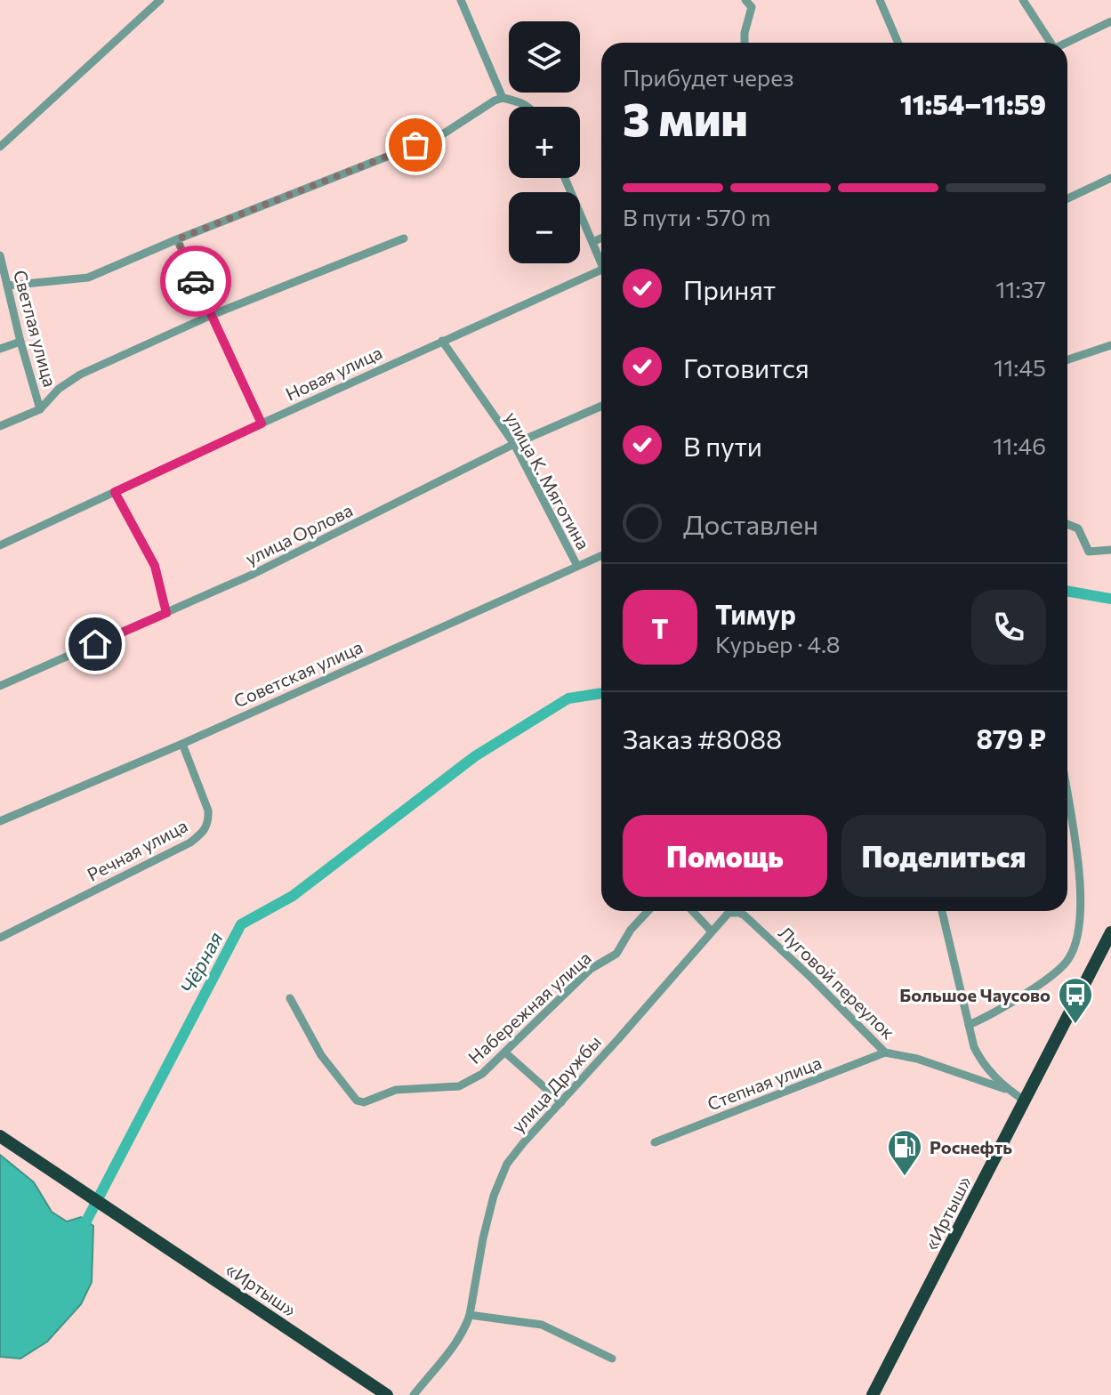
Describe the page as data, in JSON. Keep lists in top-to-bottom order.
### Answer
{
  "streets": {
    "highway": ["«Иртыш»"],
    "street": [
      "Светлая улица",
      "Новая улица",
      "улица К. Мяготина",
      "улица Орлова",
      "Советская улица",
      "Речная улица",
      "Луговой переулок",
      "Набережная улица",
      "Степная улица",
      "улица Дружбы"
    ]
  },
  "crossings": [
    ["Новая улица", "улица К. Мяготина"],
    ["улица К. Мяготина", "улица Орлова"],
    ["улица К. Мяготина", "Советская улица"],
    ["Советская улица", "Речная улица"],
    ["Луговой переулок", "Степная улица"],
    ["Луговой переулок", "улица Дружбы"]
  ],
  "water": ["Чёрная"],
  "places": {
    "bus stop": ["Большое Чаусово"],
    "fuel station": ["Роснефть"]
  },
  "page": {
    "map_buttons": ["+", "−"],
    "heading": ["3 мин", "Прибудет через", "11:54–11:59"],
    "panel": [
      "Тимур",
      "Курьер · 4.8",
      "Заказ #8088",
      "879 ₽"
    ],
    "bar": "В пути · 570 m",
    "list": [
      ["Принят", "11:37"],
      ["Готовится", "11:45"],
      ["В пути", "11:46"],
      "Доставлен"
    ],
    "round": "Т",
    "buttons": ["Помощь", "Поделиться"]
  }
}
